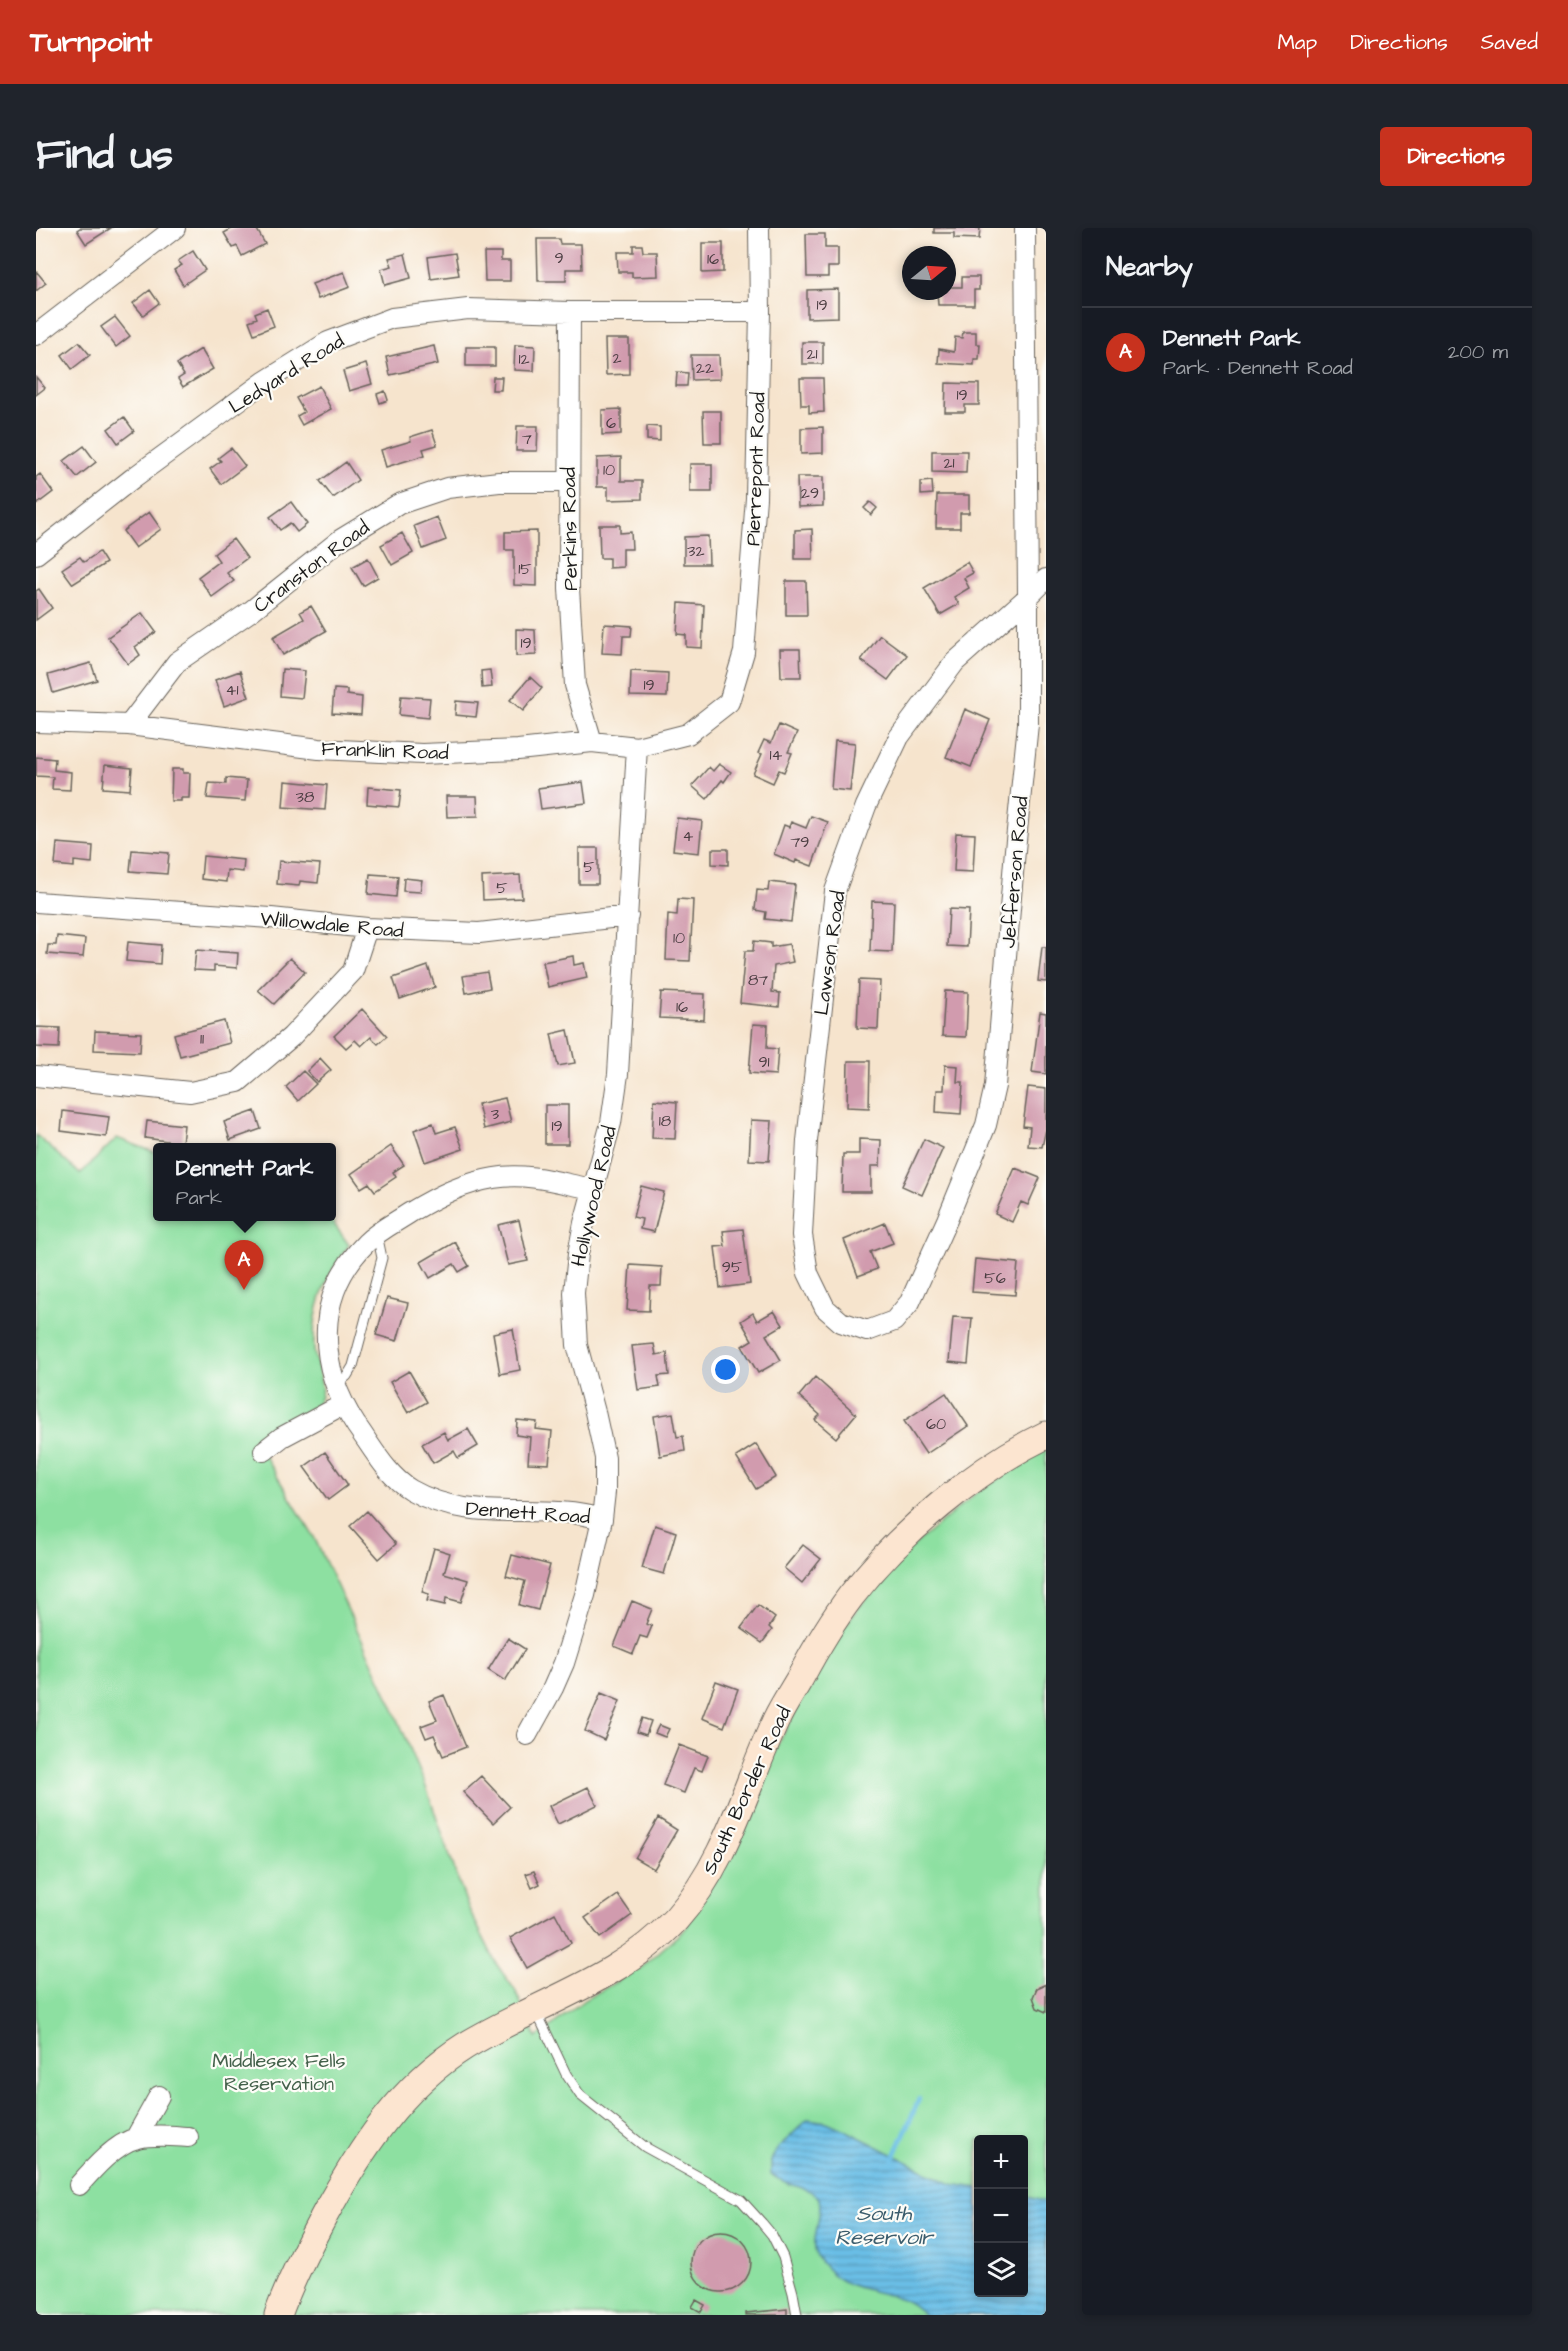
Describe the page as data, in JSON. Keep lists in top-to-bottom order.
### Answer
{
  "streets": {
    "main road": ["South Border Road"],
    "street": [
      "Ledyard Road",
      "Pierrepont Road",
      "Perkins Road",
      "Cranston Road",
      "Franklin Road",
      "Jefferson Road",
      "Willowdale Road",
      "Lawson Road",
      "Hollywood Road",
      "Dennett Road"
    ]
  },
  "crossings": [
    ["Ledyard Road", "Pierrepont Road"],
    ["Ledyard Road", "Perkins Road"],
    ["Pierrepont Road", "Franklin Road"],
    ["Perkins Road", "Cranston Road"],
    ["Perkins Road", "Franklin Road"],
    ["Cranston Road", "Franklin Road"],
    ["Franklin Road", "Hollywood Road"],
    ["Jefferson Road", "Lawson Road"],
    ["Willowdale Road", "Hollywood Road"],
    ["Hollywood Road", "Dennett Road"]
  ],
  "water": ["South Reservoir"],
  "parks": ["Middlesex Fells Reservation"],
  "house_numbers": [
    "9",
    "16",
    "19",
    "21",
    "2",
    "12",
    "22",
    "19",
    "6",
    "7",
    "21",
    "10",
    "29",
    "32",
    "15",
    "19",
    "19",
    "41",
    "14",
    "38",
    "4",
    "79",
    "5",
    "5",
    "10",
    "87",
    "16",
    "11",
    "91",
    "3",
    "18",
    "19",
    "95",
    "56",
    "60"
  ],
  "north": "right",
  "page": {
    "header": "Turnpoint",
    "nav": ["Map", "Directions", "Saved"],
    "title": "Find us",
    "buttons": "Directions",
    "heading": "Nearby",
    "list": [
      {
        "mark": "A",
        "name": "Dennett Park",
        "note": "Park · Dennett Road",
        "value": "200 m"
      }
    ],
    "popup": ["Dennett Park", "Park"],
    "pins": "A",
    "map_buttons": ["+", "−"]
  }
}
